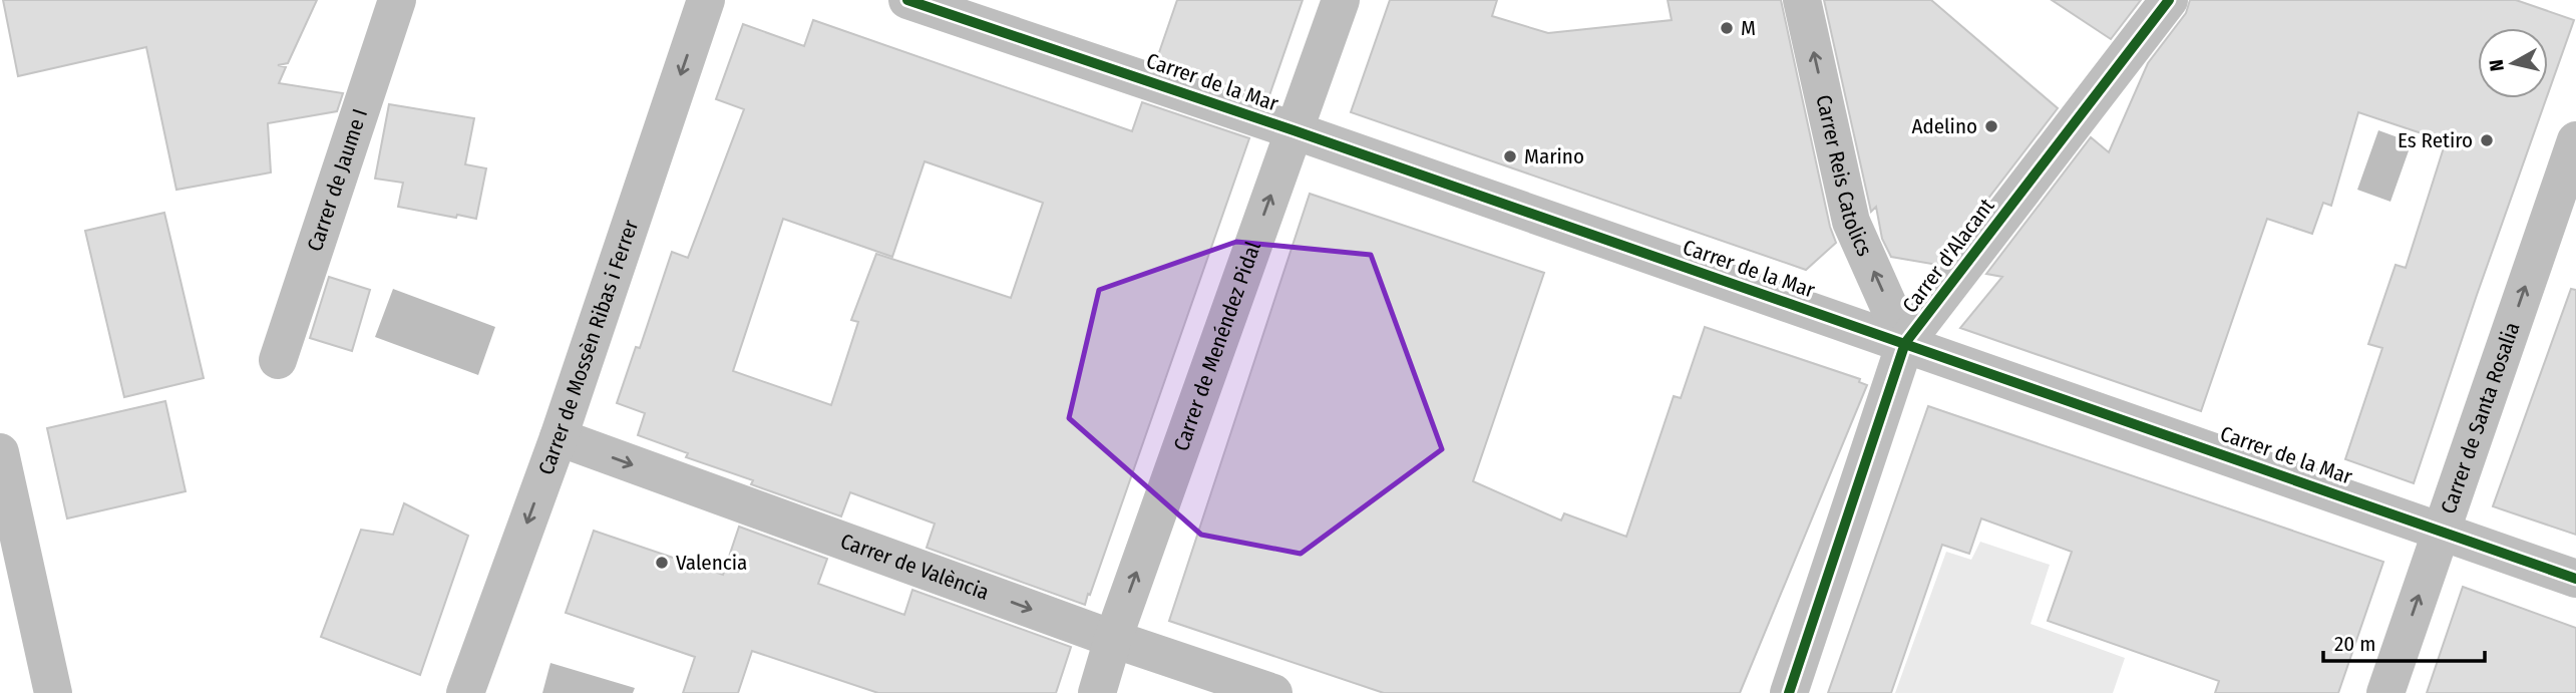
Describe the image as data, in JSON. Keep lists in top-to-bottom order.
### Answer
{
  "streets": {
    "street": [
      "Carrer de la Mar",
      "Carrer Reis Catolics",
      "Carrer de Jaume I",
      "Carrer d'Alacant",
      "Carrer de Menéndez Pidal",
      "Carrer de Mossèn Ribas i Ferrer",
      "Carrer de Santa Rosalia",
      "Carrer de València"
    ]
  },
  "crossings": [
    ["Carrer de la Mar", "Carrer Reis Catolics"],
    ["Carrer de la Mar", "Carrer d'Alacant"],
    ["Carrer de la Mar", "Carrer de Menéndez Pidal"],
    ["Carrer de la Mar", "Carrer de Santa Rosalia"],
    ["Carrer Reis Catolics", "Carrer d'Alacant"],
    ["Carrer de Menéndez Pidal", "Carrer de València"],
    ["Carrer de Mossèn Ribas i Ferrer", "Carrer de València"]
  ],
  "one_way": [
    "Carrer Reis Catolics",
    "Carrer de Menéndez Pidal",
    "Carrer de Mossèn Ribas i Ferrer",
    "Carrer de Santa Rosalia",
    "Carrer de València"
  ],
  "places": [
    "M",
    "Adelino",
    "Es Retiro",
    "Marino",
    "Valencia"
  ],
  "scale_bar": "20 m",
  "north": "left"
}
